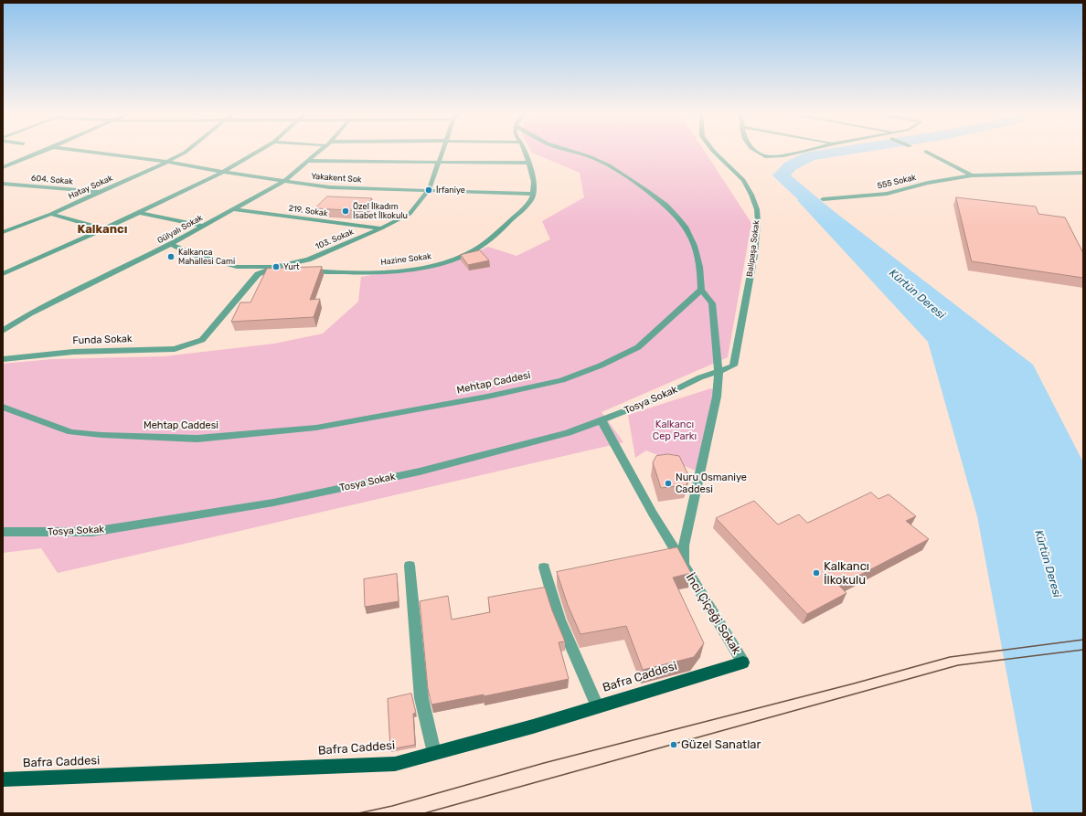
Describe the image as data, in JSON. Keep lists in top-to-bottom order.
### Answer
{
  "streets": {
    "main road": ["Bafra Caddesi"],
    "street": [
      "Yakakent Sok",
      "604. Sokak",
      "555 Sokak",
      "Hatay Sokak",
      "219. Sokak",
      "Gülyalı Sokak",
      "103. Sokak",
      "Balipaşa Sokak",
      "Hazine Sokak",
      "Funda Sokak",
      "Mehtap Caddesi",
      "Tosya Sokak",
      "İnci Çiçeği Sokak"
    ]
  },
  "crossings": [
    ["Yakakent Sok", "Hatay Sokak"],
    ["Yakakent Sok", "Gülyalı Sokak"],
    ["Yakakent Sok", "103. Sokak"],
    ["Yakakent Sok", "Hazine Sokak"],
    ["604. Sokak", "Hatay Sokak"],
    ["219. Sokak", "Gülyalı Sokak"],
    ["219. Sokak", "103. Sokak"],
    ["Gülyalı Sokak", "Hazine Sokak"],
    ["103. Sokak", "Hazine Sokak"],
    ["103. Sokak", "Funda Sokak"],
    ["Balipaşa Sokak", "Tosya Sokak"],
    ["Tosya Sokak", "İnci Çiçeği Sokak"],
    ["İnci Çiçeği Sokak", "Bafra Caddesi"]
  ],
  "districts": ["Kalkancı"],
  "water": ["Kürtün Deresi"],
  "parks": ["Kalkancı Cep Parkı"],
  "places": [
    "İrfaniye",
    "Özel İlkadım İsabet İlkokulu",
    "Kalkanca Mahallesi Cami",
    "Yurt",
    "Nuru Osmaniye Caddesi",
    "Kalkancı İlkokulu",
    "Güzel Sanatlar"
  ]
}
